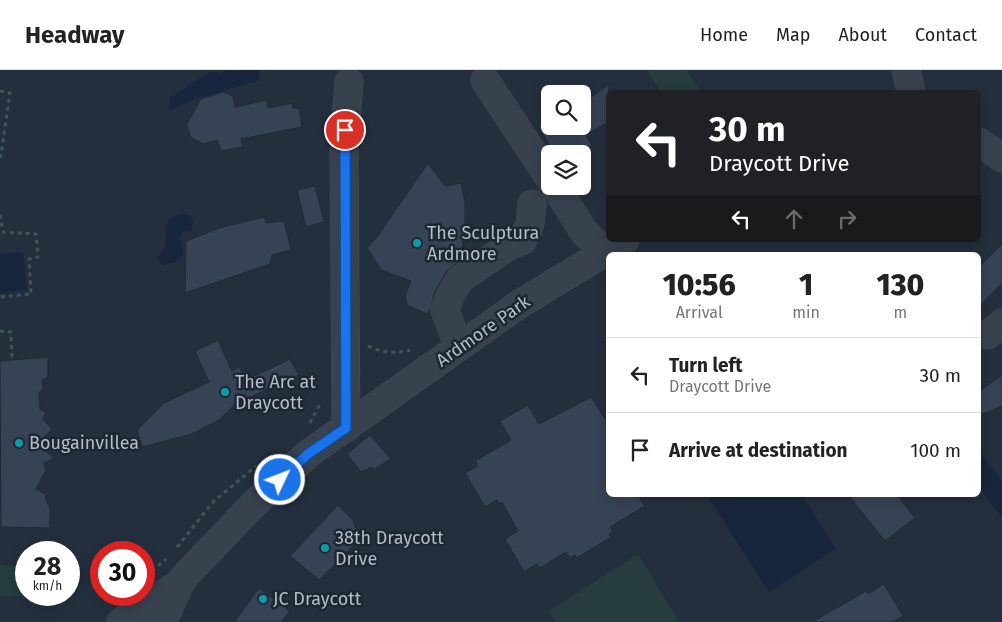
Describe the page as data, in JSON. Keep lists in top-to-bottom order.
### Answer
{
  "streets": {
    "street": ["Ardmore Park"]
  },
  "places": [
    "The Sculptura Ardmore",
    "The Arc at Draycott",
    "Bougainvillea",
    "38th Draycott Drive",
    "JC Draycott"
  ],
  "page": {
    "header": "Headway",
    "nav": [
      "Home",
      "Map",
      "About",
      "Contact"
    ],
    "turn": ["30 m", "Draycott Drive"],
    "eta": [
      "10:56",
      "Arrival",
      "1",
      "min",
      "130",
      "m"
    ],
    "list": [
      {
        "name": "Turn left",
        "note": "Draycott Drive",
        "value": "30 m"
      },
      {
        "name": "Arrive at destination",
        "value": "100 m"
      }
    ],
    "speed": "28 km/h",
    "limit": "30"
  }
}
